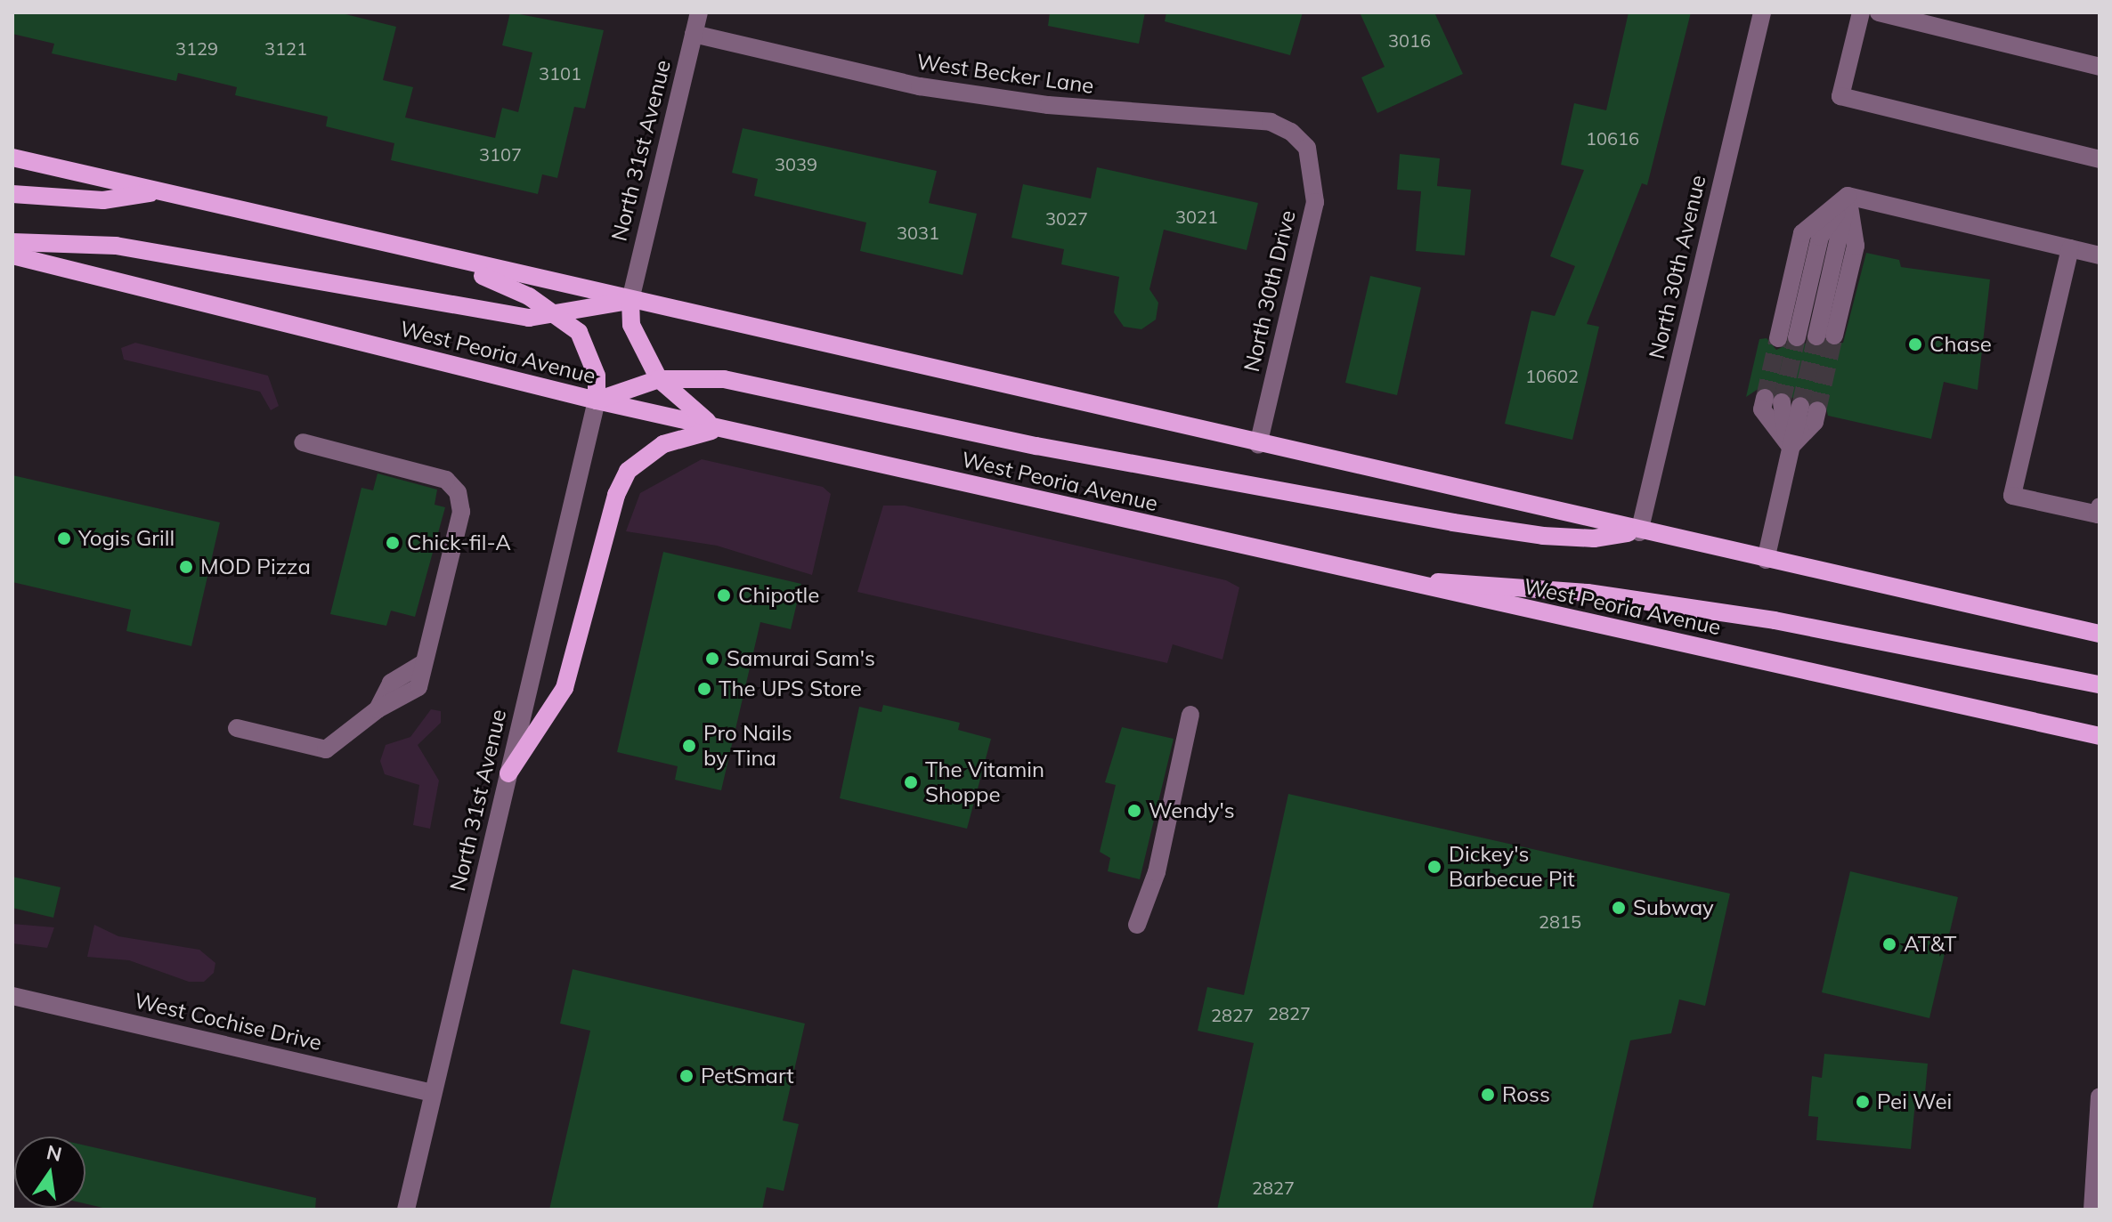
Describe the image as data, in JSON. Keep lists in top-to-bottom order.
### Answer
{
  "streets": {
    "main road": ["West Peoria Avenue"],
    "street": [
      "West Becker Lane",
      "North 31st Avenue",
      "North 30th Avenue",
      "North 30th Drive",
      "West Cochise Drive"
    ]
  },
  "crossings": [
    ["West Becker Lane", "North 31st Avenue"],
    ["West Becker Lane", "North 30th Drive"],
    ["North 31st Avenue", "West Peoria Avenue"],
    ["North 31st Avenue", "West Cochise Drive"]
  ],
  "places": [
    "Chase",
    "Yogis Grill",
    "Chick-fil-A",
    "MOD Pizza",
    "Chipotle",
    "Samurai Sam's",
    "The UPS Store",
    "Pro Nails by Tina",
    "The Vitamin Shoppe",
    "Wendy's",
    "Dickey's Barbecue Pit",
    "Subway",
    "AT&T",
    "PetSmart",
    "Ross",
    "Pei Wei"
  ],
  "house_numbers": [
    "3016",
    "3129",
    "3121",
    "3101",
    "10616",
    "3107",
    "3039",
    "3021",
    "3027",
    "3031",
    "10602",
    "2815",
    "2827",
    "2827",
    "2827"
  ],
  "north": "top"
}
